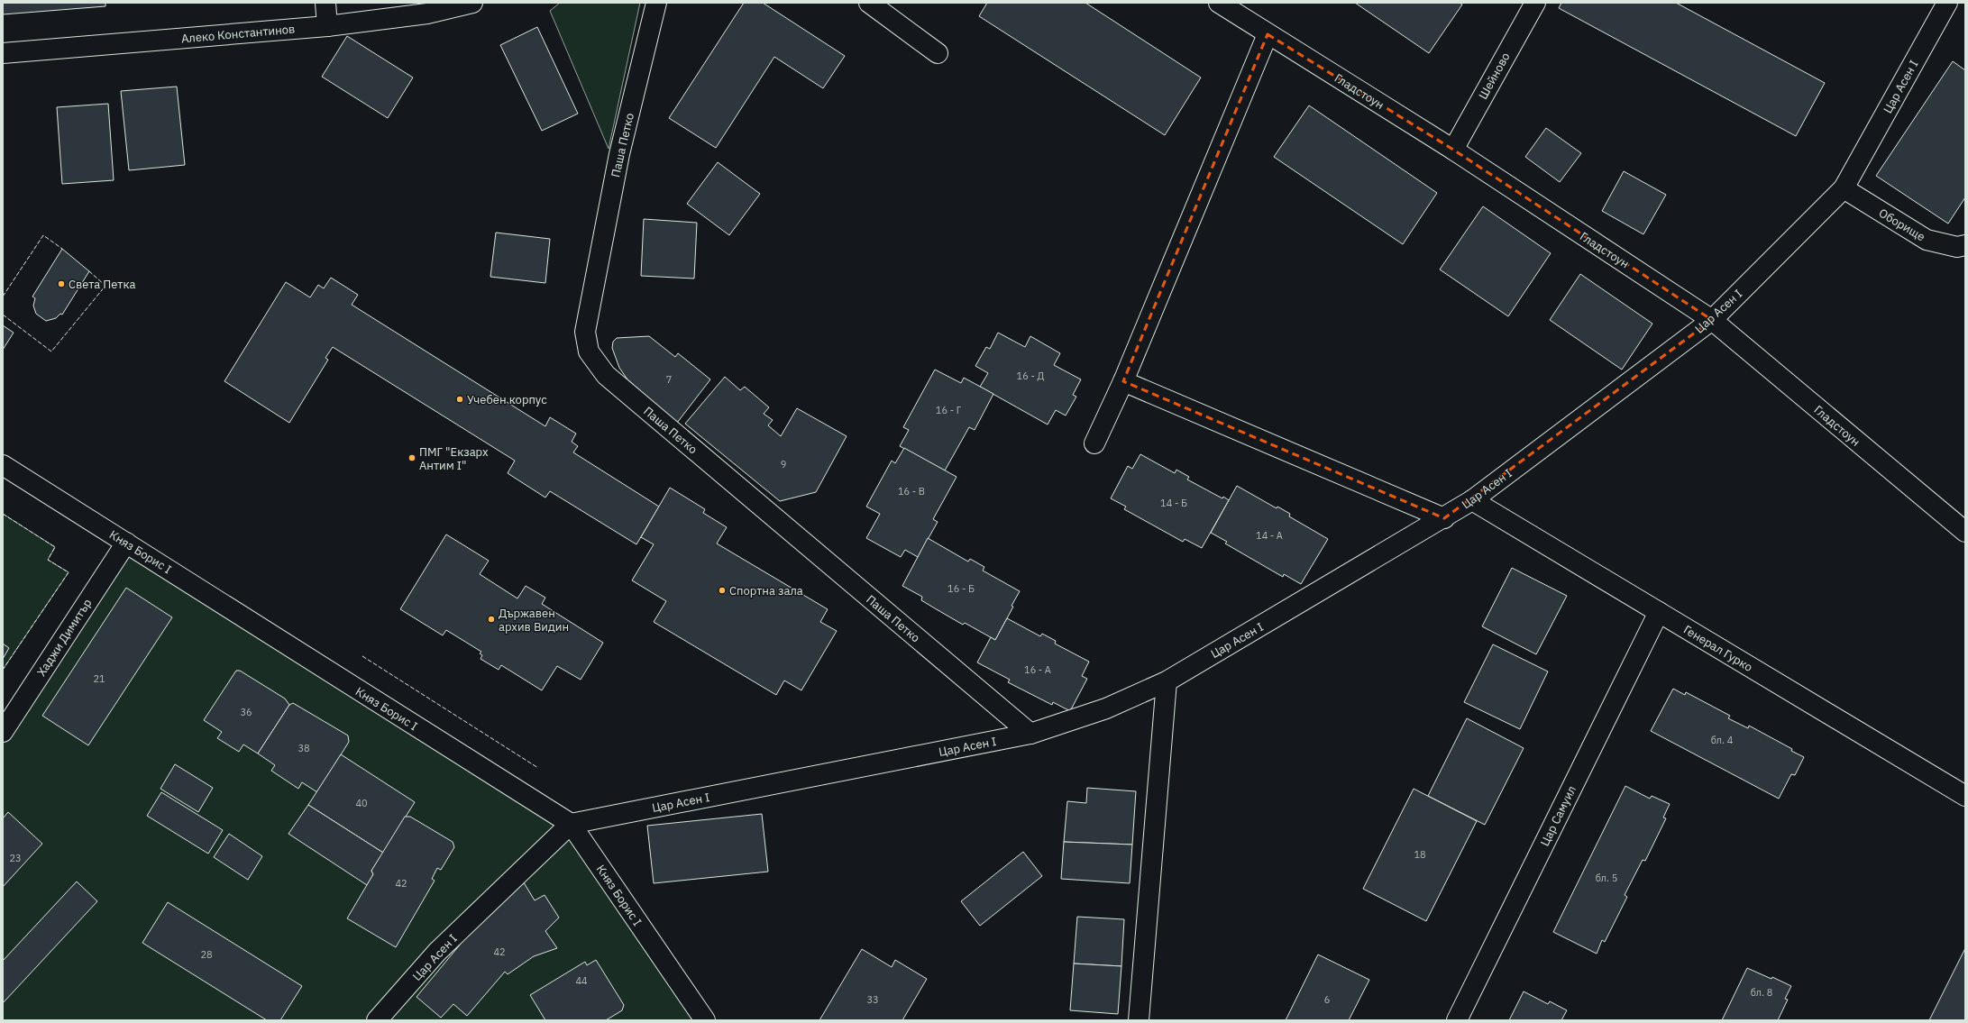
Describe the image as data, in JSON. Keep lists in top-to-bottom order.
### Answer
{
  "streets": {
    "street": [
      "Алеко Константинов",
      "Шейново",
      "Цар Асен I",
      "Гладстоун",
      "Паша Петко",
      "Оборище",
      "Княз Борис I",
      "Хаджи Димитър",
      "Генерал Гурко",
      "Цар Самуил"
    ]
  },
  "crossings": [
    ["Шейново", "Гладстоун"],
    ["Цар Асен I", "Гладстоун"],
    ["Цар Асен I", "Паша Петко"],
    ["Цар Асен I", "Оборище"],
    ["Цар Асен I", "Княз Борис I"],
    ["Цар Асен I", "Генерал Гурко"],
    ["Княз Борис I", "Хаджи Димитър"],
    ["Генерал Гурко", "Цар Самуил"]
  ],
  "places": [
    "Света Петка",
    "Учебен корпус",
    "ПМГ \"Екзарх Антим I\"",
    "Спортна зала",
    "Държавен архив Видин"
  ],
  "house_numbers": [
    "16 - Д",
    "7",
    "16 - Г",
    "9",
    "16 - В",
    "14 - Б",
    "14 - А",
    "16 - Б",
    "16 - А",
    "21",
    "36",
    "бл. 4",
    "38",
    "40",
    "18",
    "23",
    "бл. 5",
    "42",
    "42",
    "28",
    "44",
    "бл. 8",
    "33",
    "6"
  ]
}
